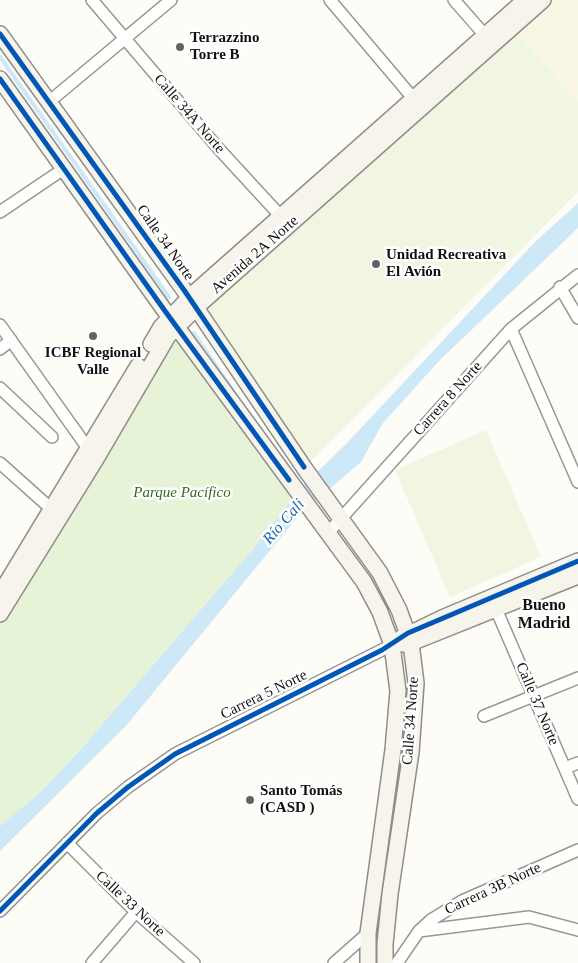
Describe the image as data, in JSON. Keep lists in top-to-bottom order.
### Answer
{
  "streets": {
    "main road": ["Calle 34 Norte", "Avenida 2A Norte", "Carrera 5 Norte"],
    "street": [
      "Calle 34A Norte",
      "Carrera 8 Norte",
      "Calle 37 Norte",
      "Carrera 3B Norte",
      "Calle 33 Norte"
    ]
  },
  "crossings": [
    ["Calle 34A Norte", "Avenida 2A Norte"],
    ["Calle 34 Norte", "Avenida 2A Norte"],
    ["Calle 34 Norte", "Carrera 8 Norte"],
    ["Calle 34 Norte", "Carrera 5 Norte"],
    ["Carrera 5 Norte", "Calle 37 Norte"],
    ["Carrera 5 Norte", "Calle 33 Norte"]
  ],
  "districts": ["Bueno Madrid"],
  "water": ["Río Cali"],
  "parks": ["Parque Pacífico"],
  "places": [
    "Terrazzino Torre B",
    "Unidad Recreativa El Avión",
    "ICBF Regional Valle",
    "Santo Tomás (CASD )"
  ]
}
